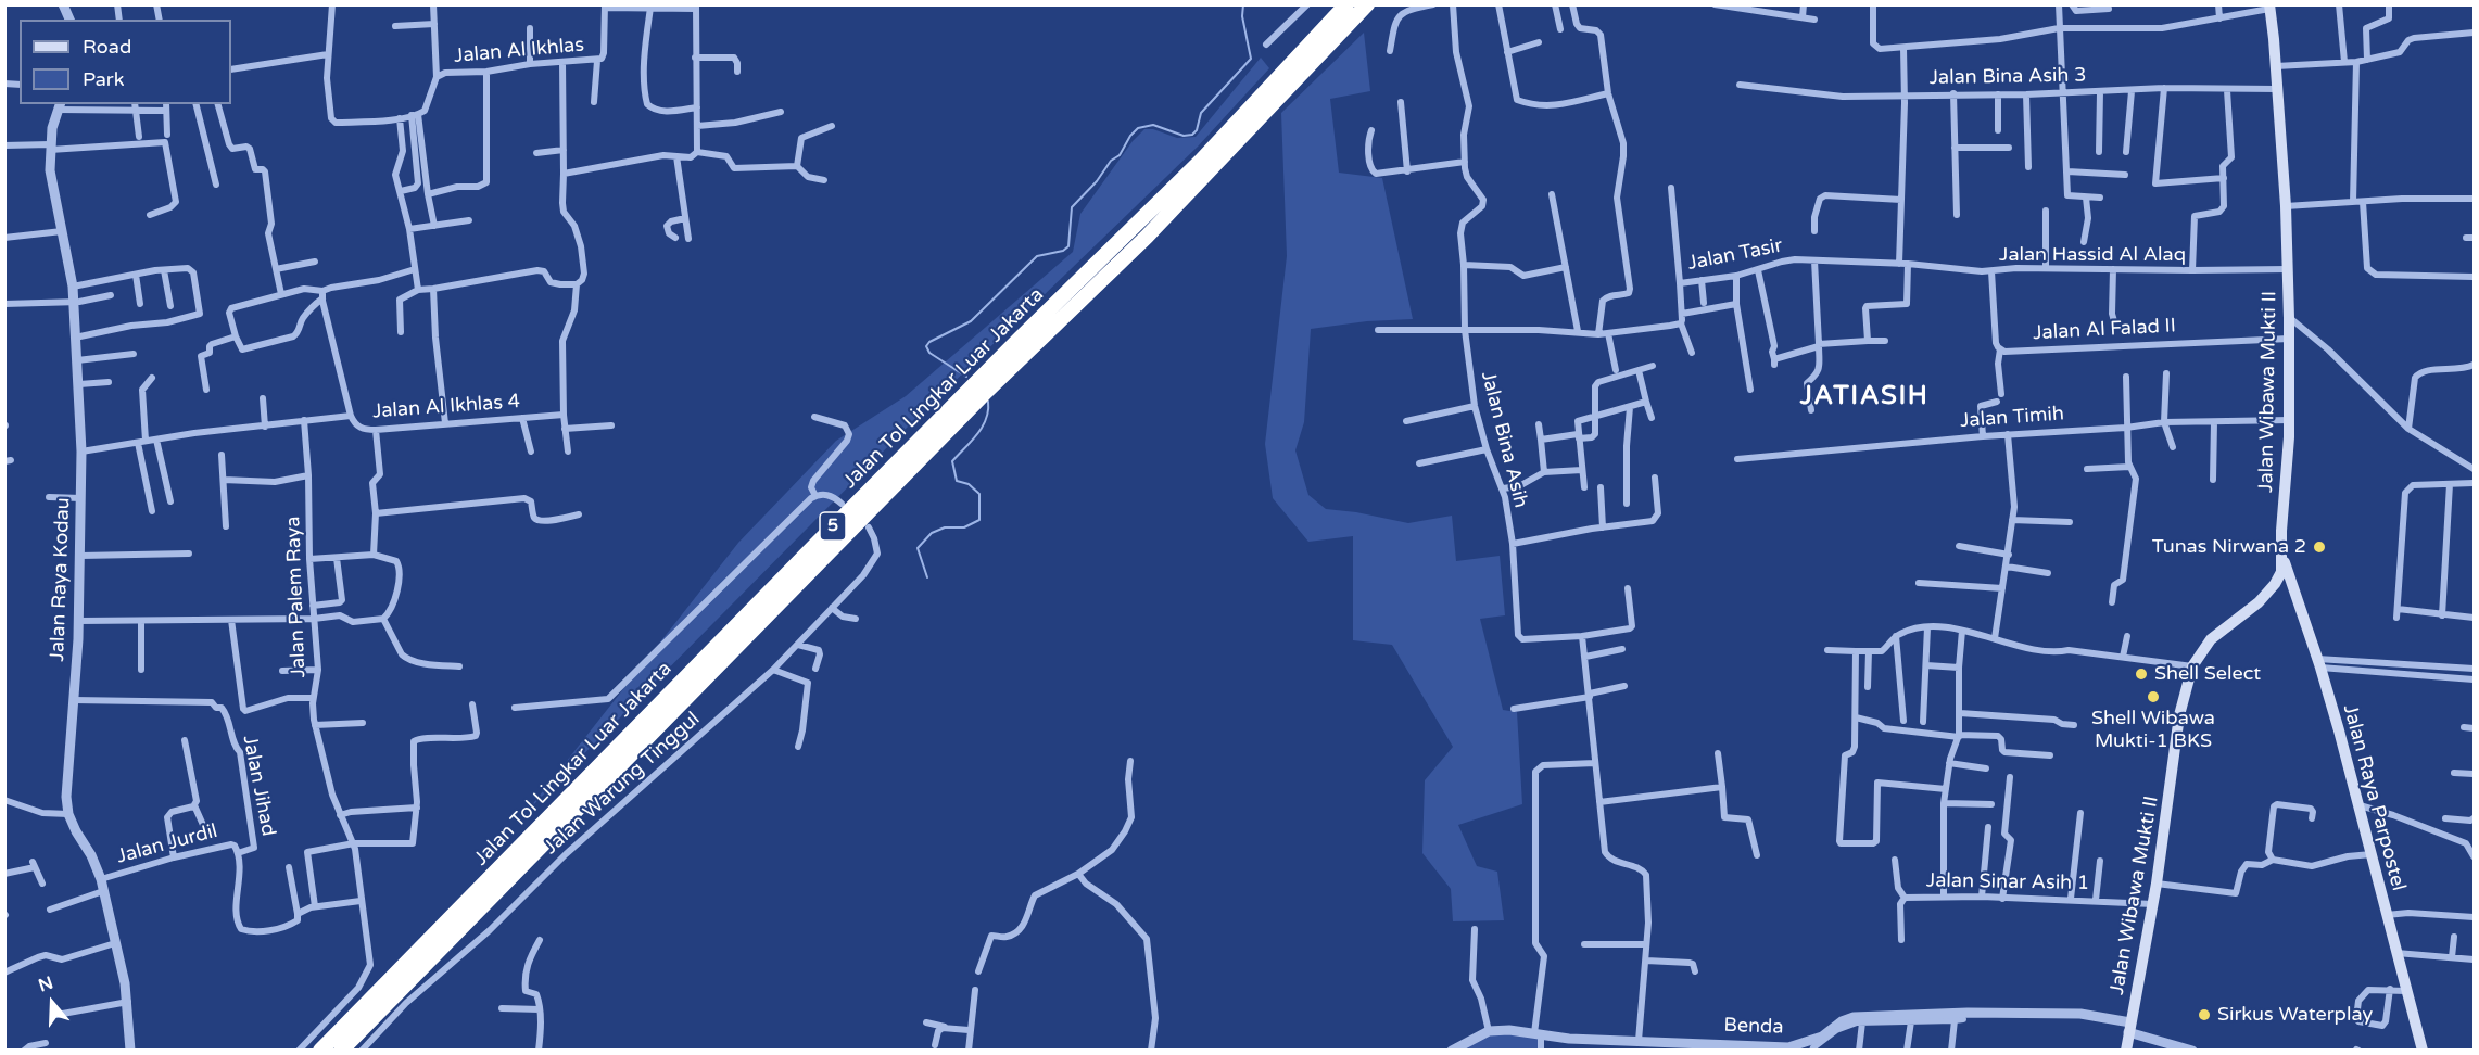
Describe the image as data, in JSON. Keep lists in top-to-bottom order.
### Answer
{
  "streets": {
    "highway": ["Jalan Tol Lingkar Luar Jakarta", "5"],
    "main road": ["Jalan Wibawa Mukti II", "Jalan Raya Parpostel"],
    "street": [
      "Jalan Al Ikhlas",
      "Jalan Bina Asih 3",
      "Jalan Tasir",
      "Jalan Hassid Al Alaq",
      "Jalan Al Falad II",
      "Jalan Al Ikhlas 4",
      "Jalan Timih",
      "Jalan Bina Asih",
      "Jalan Raya Kodau",
      "Jalan Palem Raya",
      "Jalan Warung Tinggul",
      "Jalan Jihad",
      "Jalan Jurdil",
      "Jalan Sinar Asih 1",
      "Benda"
    ]
  },
  "crossings": [
    ["Jalan Bina Asih 3", "Jalan Wibawa Mukti II"],
    ["Jalan Tasir", "Jalan Hassid Al Alaq"],
    ["Jalan Hassid Al Alaq", "Jalan Wibawa Mukti II"],
    ["Jalan Al Falad II", "Jalan Wibawa Mukti II"],
    ["Jalan Wibawa Mukti II", "Jalan Timih"],
    ["Jalan Wibawa Mukti II", "Jalan Raya Parpostel"],
    ["Jalan Wibawa Mukti II", "Jalan Sinar Asih 1"],
    ["Jalan Wibawa Mukti II", "Benda"],
    ["Jalan Raya Kodau", "Jalan Jihad"],
    ["Jalan Raya Kodau", "Jalan Jurdil"],
    ["Jalan Jihad", "Jalan Jurdil"]
  ],
  "districts": ["JATIASIH"],
  "places": [
    "Tunas Nirwana 2",
    "Shell Select",
    "Shell Wibawa Mukti-1 BKS",
    "Sirkus Waterplay"
  ],
  "legend": ["Road", "Park"],
  "north": "top"
}
